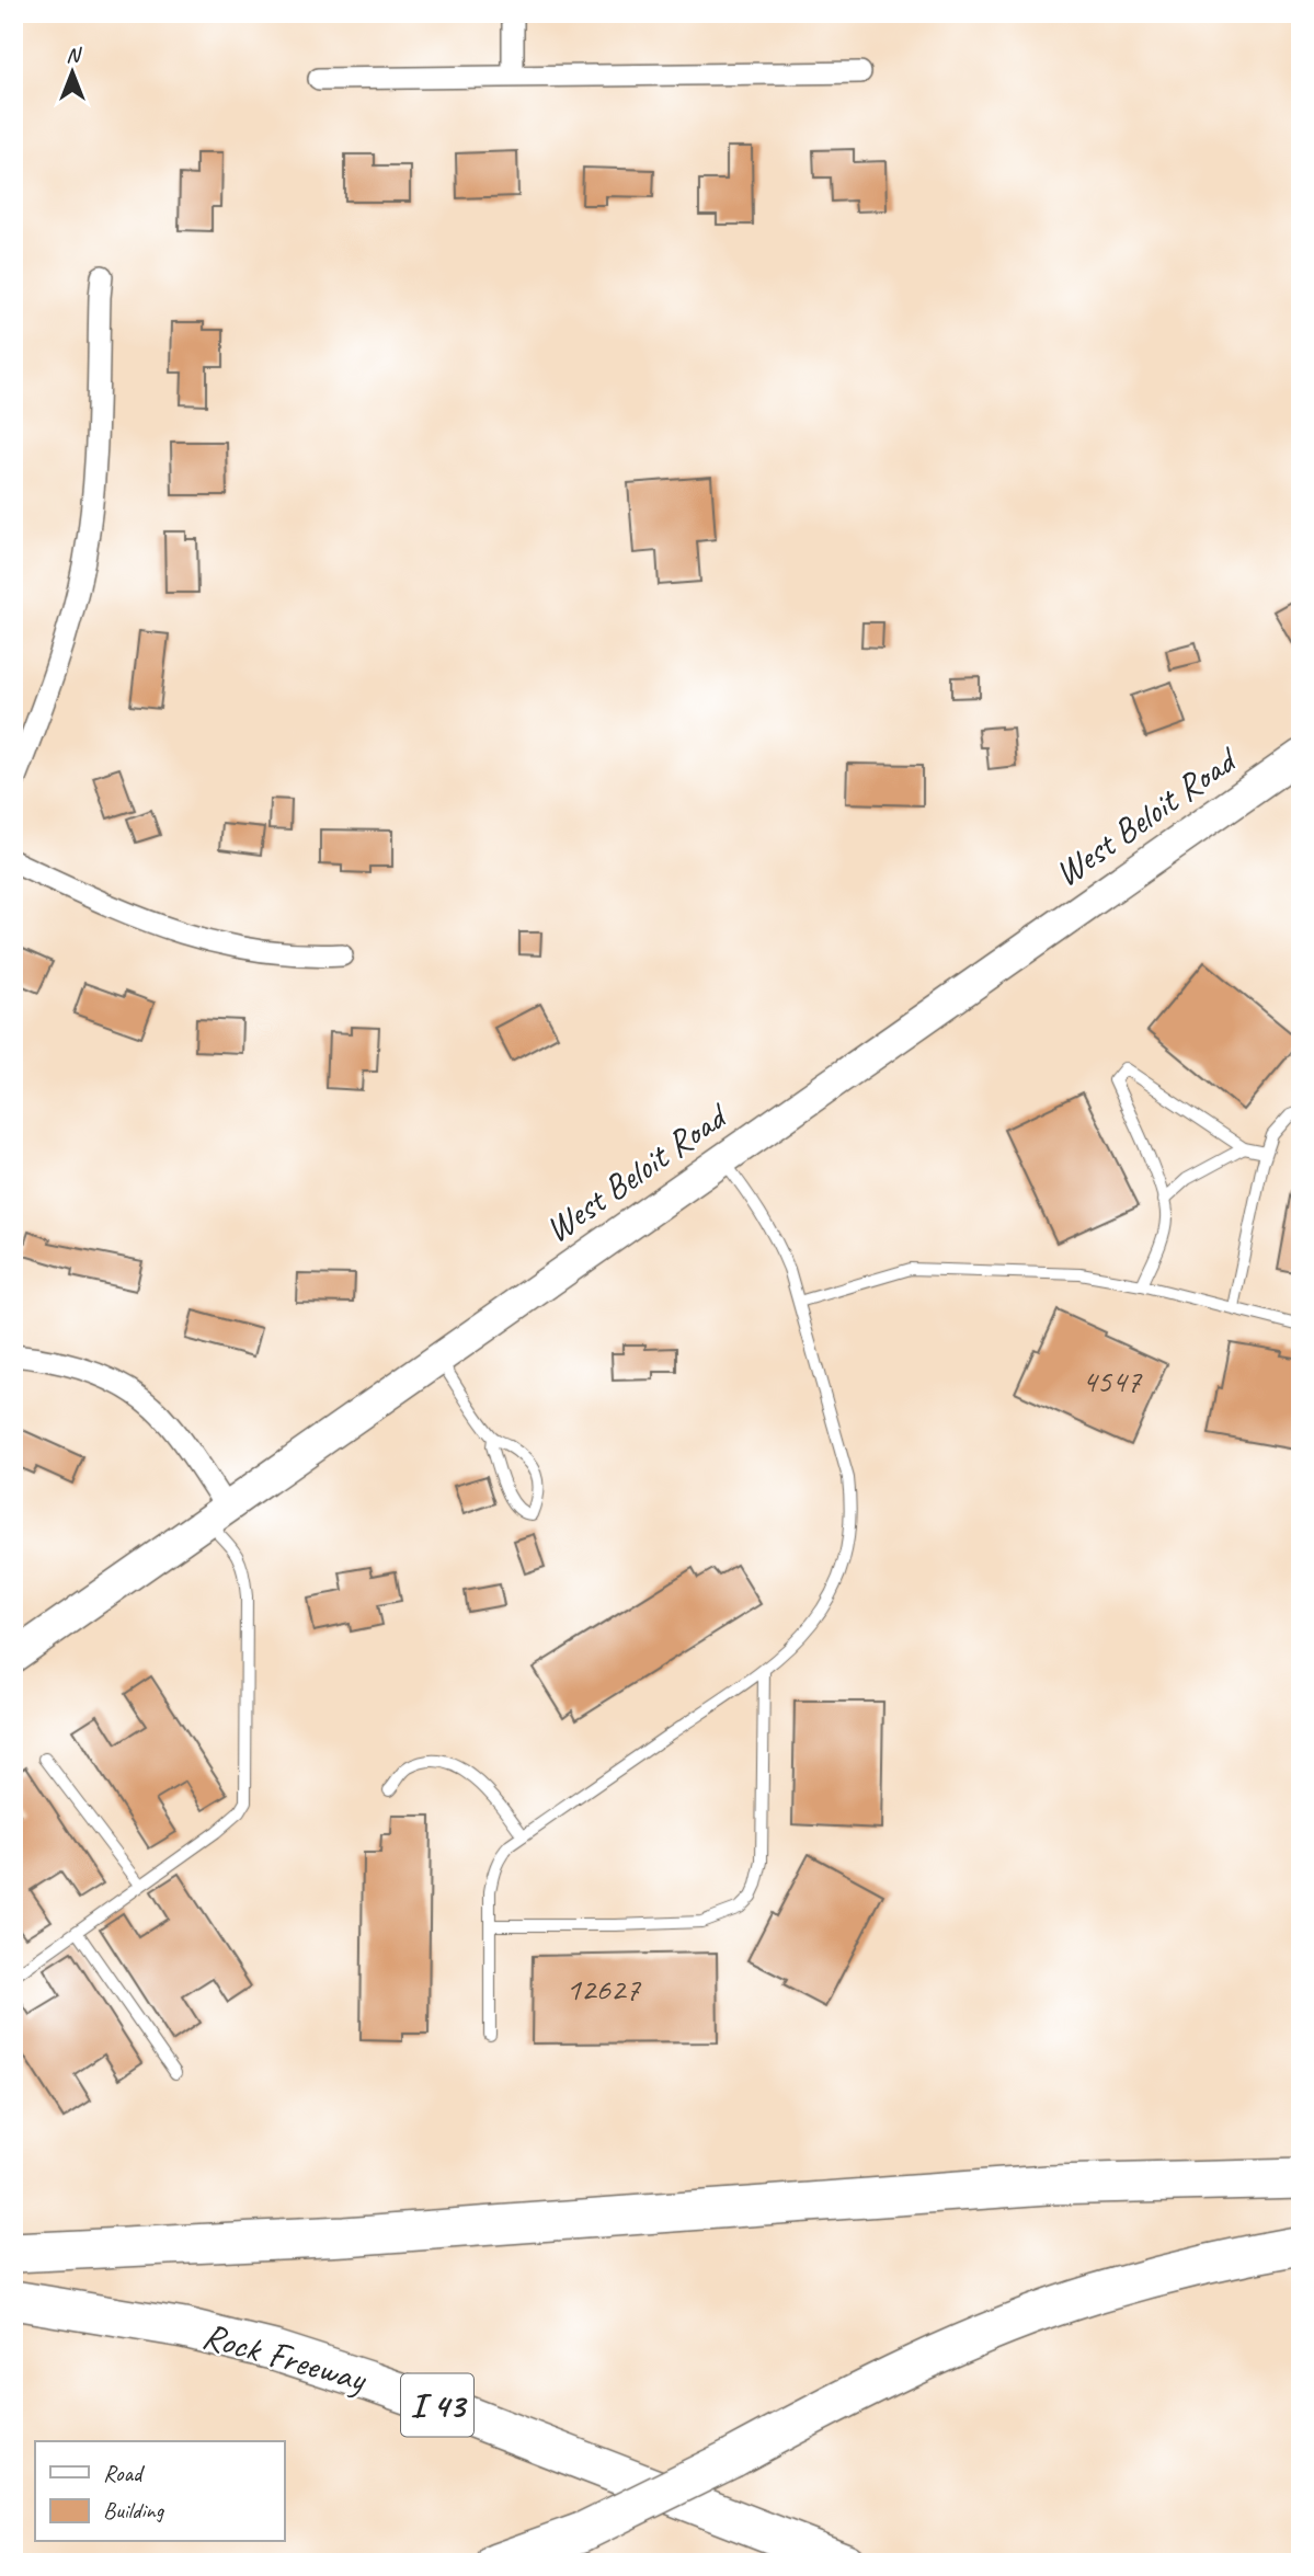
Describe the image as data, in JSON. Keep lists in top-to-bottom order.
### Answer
{
  "streets": {
    "highway": ["Rock Freeway", "I 43"],
    "main road": ["West Beloit Road"]
  },
  "house_numbers": ["4547", "12627"],
  "legend": ["Road", "Building"],
  "north": "top"
}
